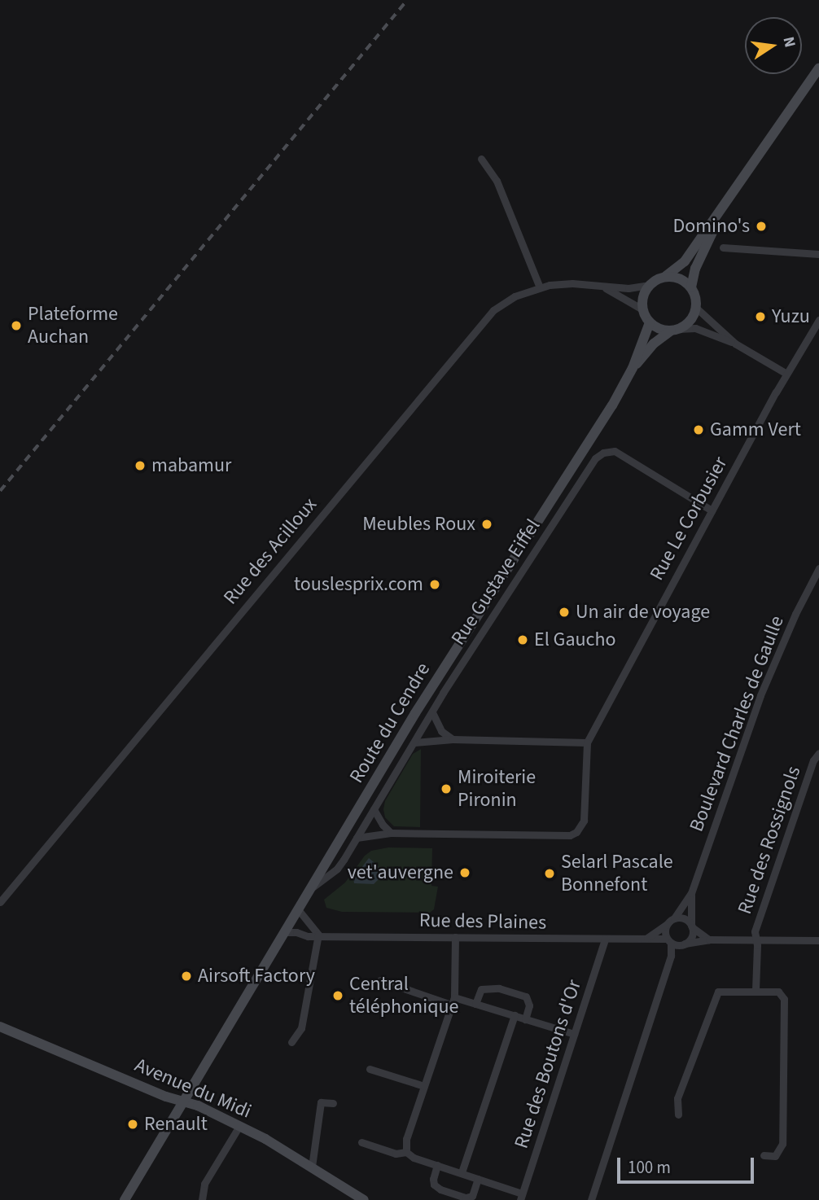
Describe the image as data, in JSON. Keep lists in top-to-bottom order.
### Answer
{
  "streets": {
    "main road": ["Route du Cendre", "Avenue du Midi"],
    "street": [
      "Rue Le Corbusier",
      "Rue des Acilloux",
      "Rue Gustave Eiffel",
      "Boulevard Charles de Gaulle",
      "Rue des Rossignols",
      "Rue des Plaines",
      "Rue des Boutons d'Or"
    ]
  },
  "crossings": [
    ["Rue Le Corbusier", "Rue Gustave Eiffel"],
    ["Rue des Acilloux", "Route du Cendre"],
    ["Rue Gustave Eiffel", "Route du Cendre"],
    ["Route du Cendre", "Rue des Plaines"],
    ["Route du Cendre", "Avenue du Midi"],
    ["Boulevard Charles de Gaulle", "Rue des Plaines"],
    ["Rue des Rossignols", "Rue des Plaines"],
    ["Rue des Plaines", "Rue des Boutons d'Or"]
  ],
  "places": [
    "Domino's",
    "Yuzu",
    "Plateforme Auchan",
    "Gamm Vert",
    "mabamur",
    "Meubles Roux",
    "touslesprix.com",
    "Un air de voyage",
    "El Gaucho",
    "Miroiterie Pironin",
    "vet'auvergne",
    "Selarl Pascale Bonnefont",
    "Airsoft Factory",
    "Central téléphonique",
    "Renault"
  ],
  "scale_bar": "100 m",
  "north": "right"
}
